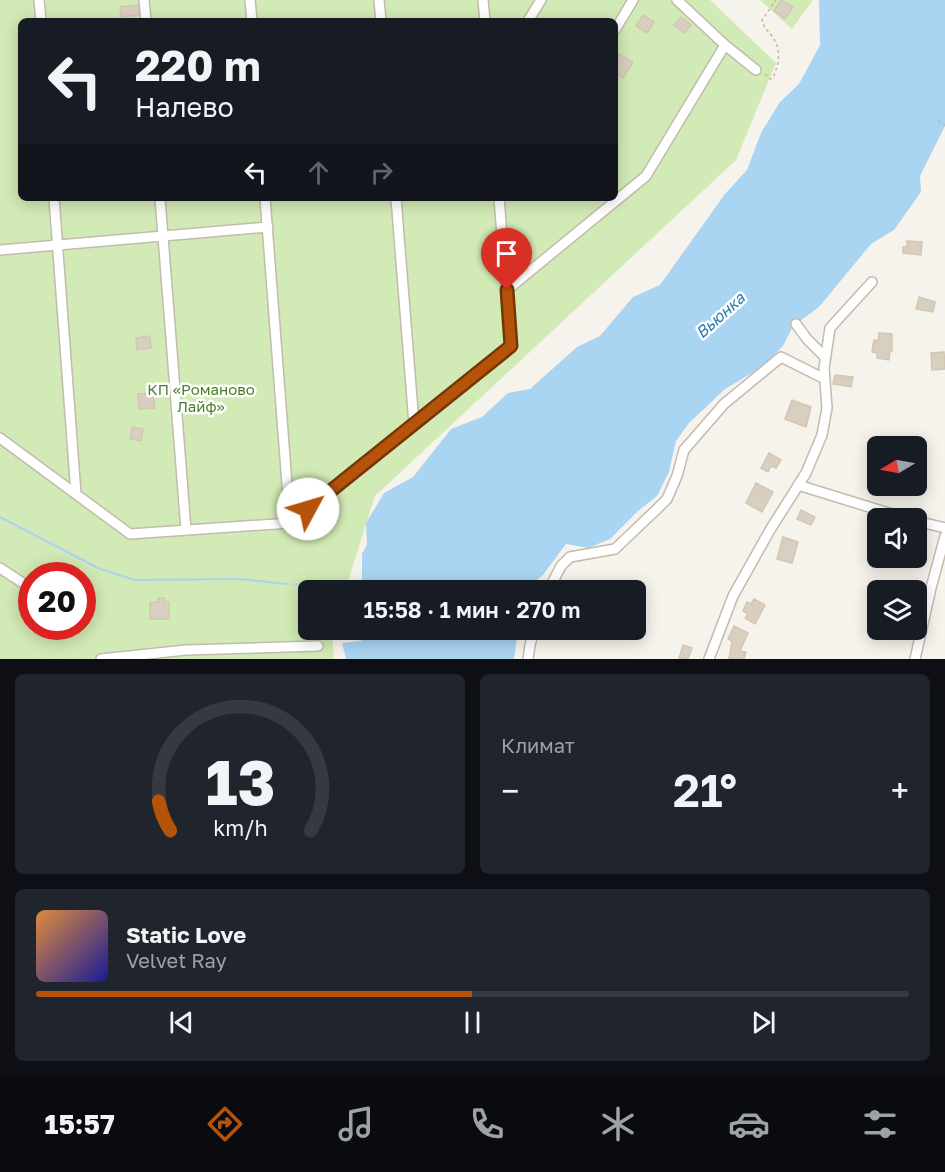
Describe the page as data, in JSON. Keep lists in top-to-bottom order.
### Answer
{
  "water": ["Вьюнка"],
  "parks": ["КП «Романово Лайф»"],
  "north": "left",
  "page": {
    "turn": ["220 m", "Налево"],
    "limit": "20",
    "trip": "15:58 · 1 мин · 270 m",
    "tile": "Климат",
    "heat": ["−", "21°", "+"],
    "song": ["Static Love", "Velvet Ray"],
    "tabs": "15:57",
    "gauge": ["13", "km/h"]
  }
}
